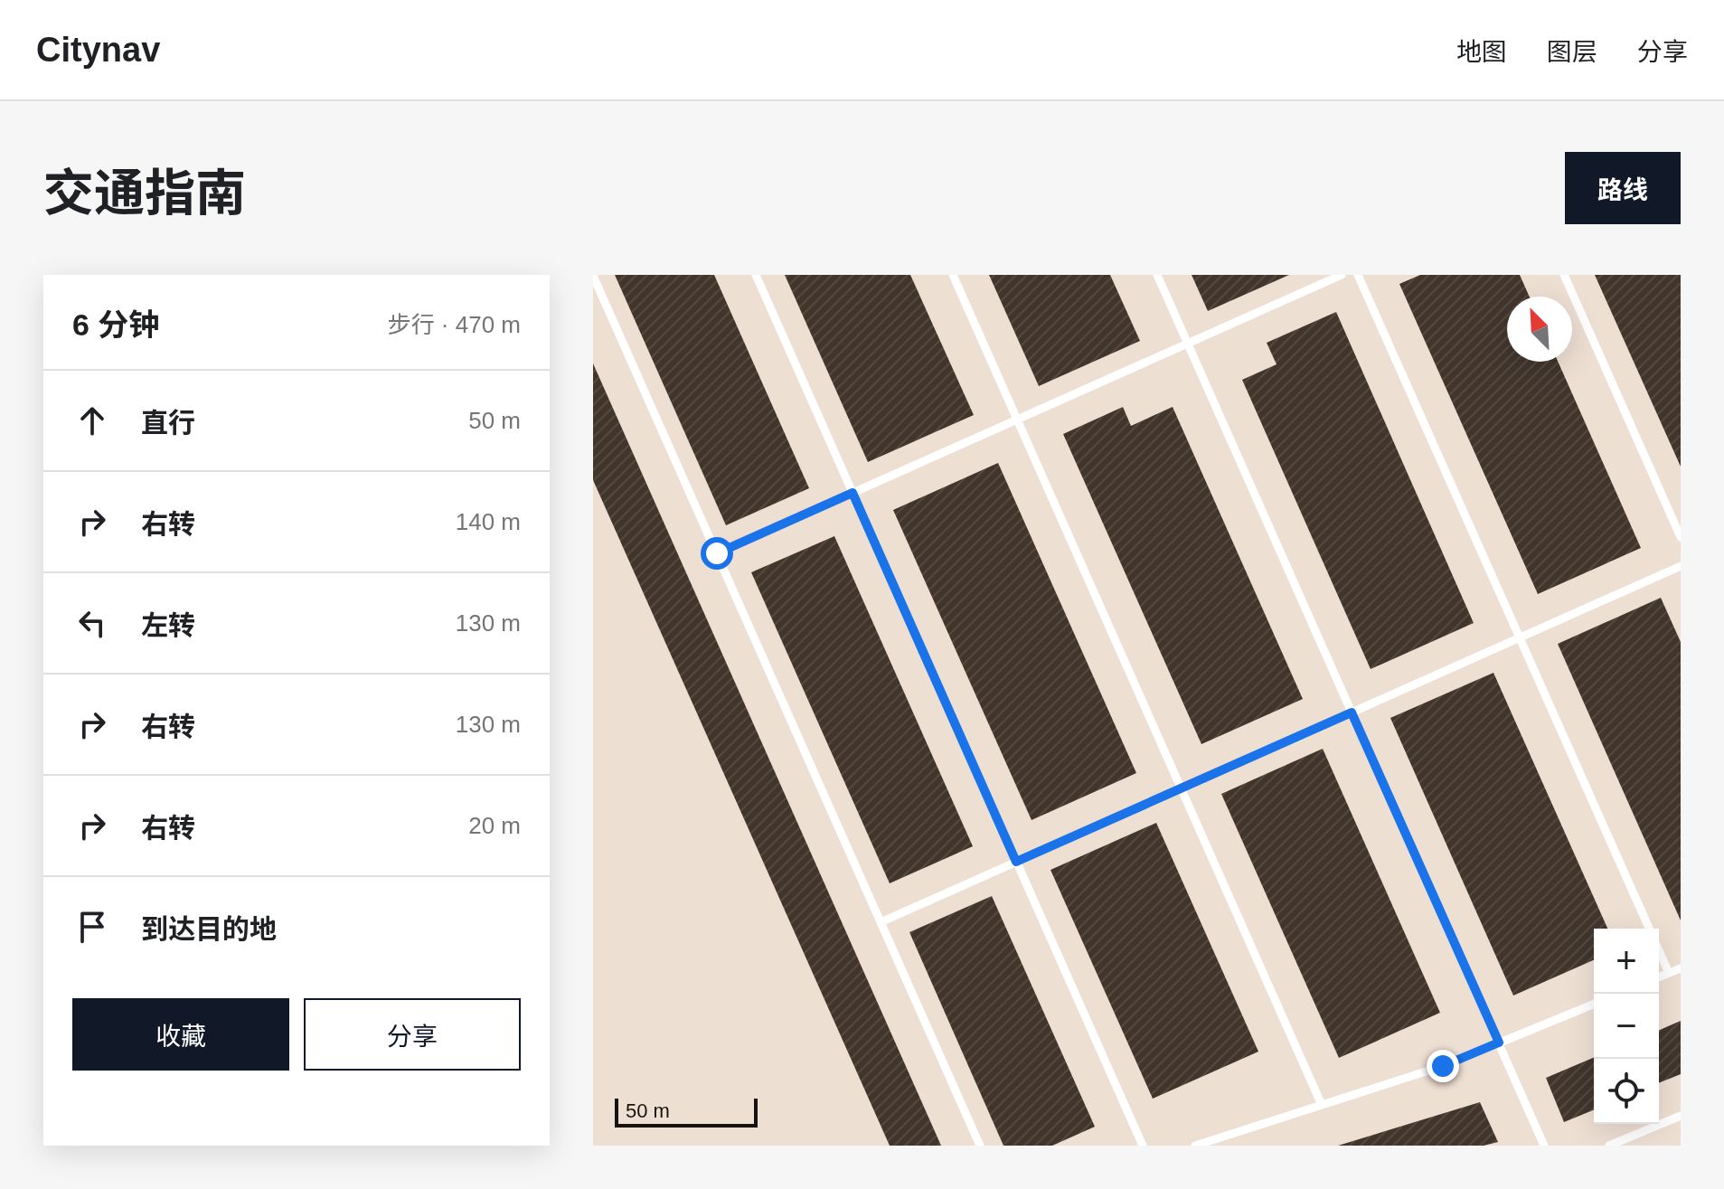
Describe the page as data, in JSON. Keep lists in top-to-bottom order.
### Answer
{
  "scale_bar": "50 m",
  "north": "top left",
  "page": {
    "header": "Citynav",
    "nav": ["地图", "图层", "分享"],
    "title": "交通指南",
    "buttons": [
      "路线",
      ["收藏", "分享"]
    ],
    "heading": ["6 分钟", "步行 · 470 m"],
    "list": [
      ["直行", "50 m"],
      ["右转", "140 m"],
      ["左转", "130 m"],
      ["右转", "130 m"],
      ["右转", "20 m"],
      "到达目的地"
    ],
    "map_buttons": ["+", "−"],
    "scale": "50 m"
  }
}
